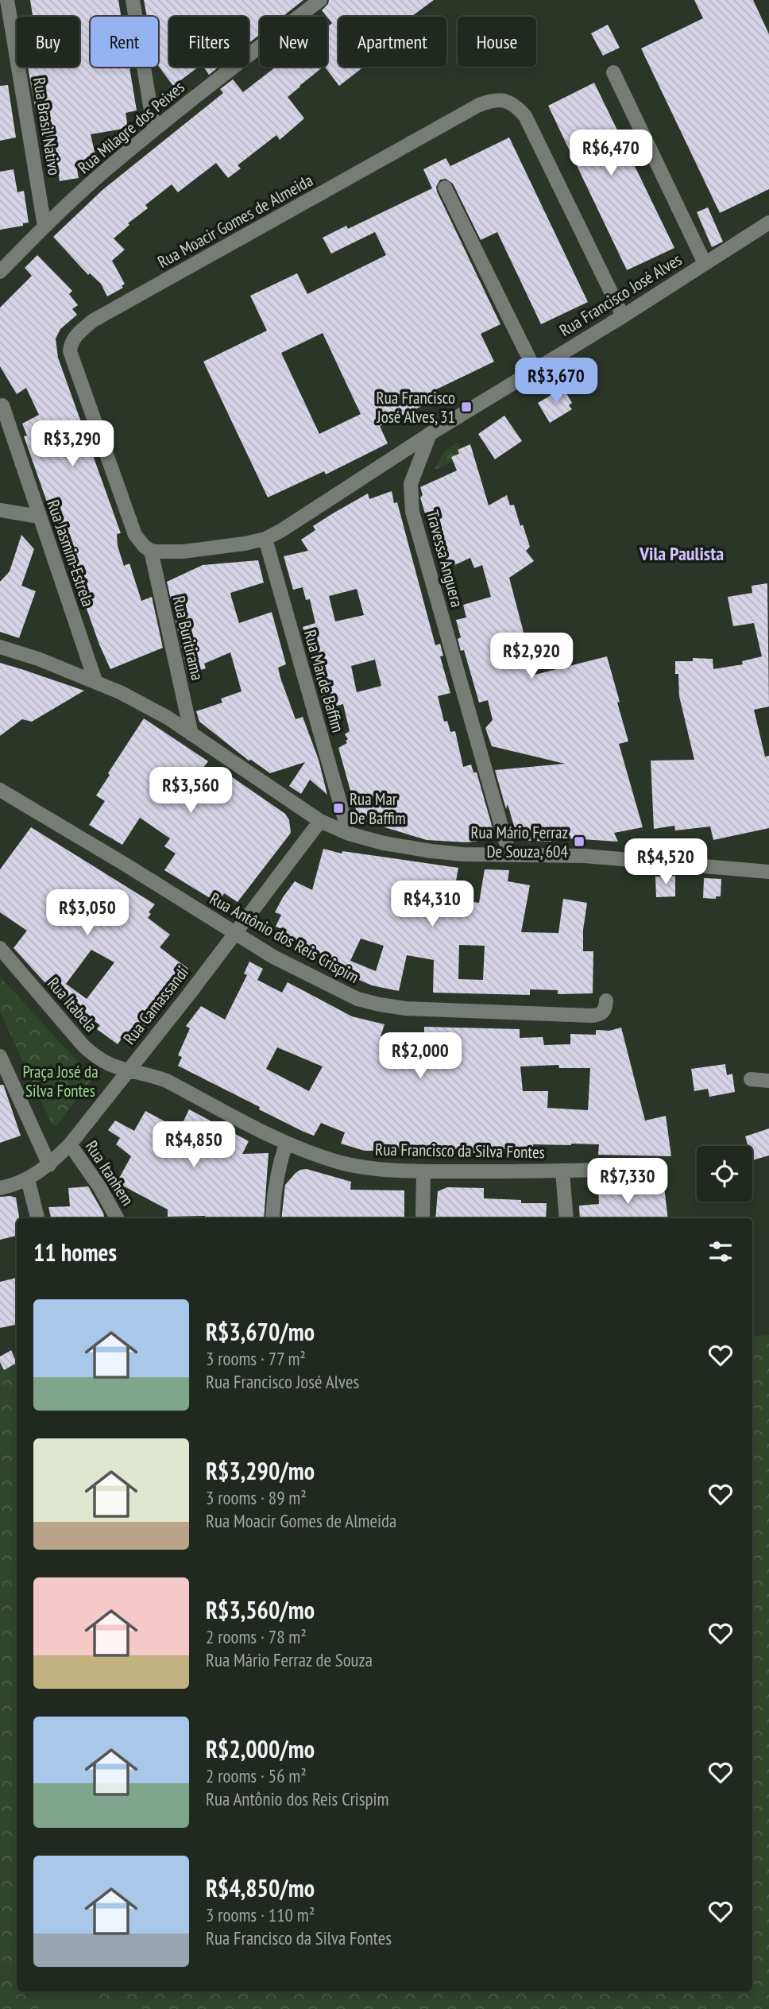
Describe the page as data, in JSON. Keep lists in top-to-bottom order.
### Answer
{
  "streets": {
    "street": [
      "Rua Brasil Nativo",
      "Rua Milagre dos Peixes",
      "Rua Moacir Gomes de Almeida",
      "Rua Francisco José Alves",
      "Rua Jasmim-Estrela",
      "Travessa Anguera",
      "Rua Buritirama",
      "Rua Mar de Baffim",
      "Rua Antônio dos Reis Crispim",
      "Rua Itabela",
      "Rua Camassandi",
      "Rua Francisco da Silva Fontes",
      "Rua Itanhem"
    ]
  },
  "crossings": [
    ["Rua Brasil Nativo", "Rua Milagre dos Peixes"],
    ["Rua Moacir Gomes de Almeida", "Rua Francisco José Alves"],
    ["Rua Moacir Gomes de Almeida", "Rua Buritirama"],
    ["Rua Francisco José Alves", "Travessa Anguera"],
    ["Rua Francisco José Alves", "Rua Mar de Baffim"],
    ["Rua Antônio dos Reis Crispim", "Rua Camassandi"],
    ["Rua Itabela", "Rua Camassandi"],
    ["Rua Itabela", "Rua Francisco da Silva Fontes"],
    ["Rua Camassandi", "Rua Francisco da Silva Fontes"],
    ["Rua Camassandi", "Rua Itanhem"]
  ],
  "districts": ["Vila Paulista"],
  "parks": ["Praça José da Silva Fontes"],
  "places": {
    "transit": ["Rua Francisco José Alves, 31", "Rua Mar De Baffim", "Rua Mário Ferraz De Souza, 604"]
  },
  "page": {
    "chip": [
      "Buy",
      "Rent",
      "Filters",
      "New",
      "Apartment",
      "House"
    ],
    "price": [
      "R$6,470",
      "R$3,670",
      "R$3,290",
      "R$2,920",
      "R$3,560",
      "R$4,520",
      "R$4,310",
      "R$3,050",
      "R$2,000",
      "R$4,850",
      "R$7,330"
    ],
    "heading": "11 homes",
    "list": [
      {
        "name": "R$3,670/mo",
        "note": "3 rooms · 77 m² · Rua Francisco José Alves"
      },
      {
        "name": "R$3,290/mo",
        "note": "3 rooms · 89 m² · Rua Moacir Gomes de Almeida"
      },
      {
        "name": "R$3,560/mo",
        "note": "2 rooms · 78 m² · Rua Mário Ferraz de Souza"
      },
      {
        "name": "R$2,000/mo",
        "note": "2 rooms · 56 m² · Rua Antônio dos Reis Crispim"
      },
      {
        "name": "R$4,850/mo",
        "note": "3 rooms · 110 m² · Rua Francisco da Silva Fontes"
      }
    ]
  }
}
